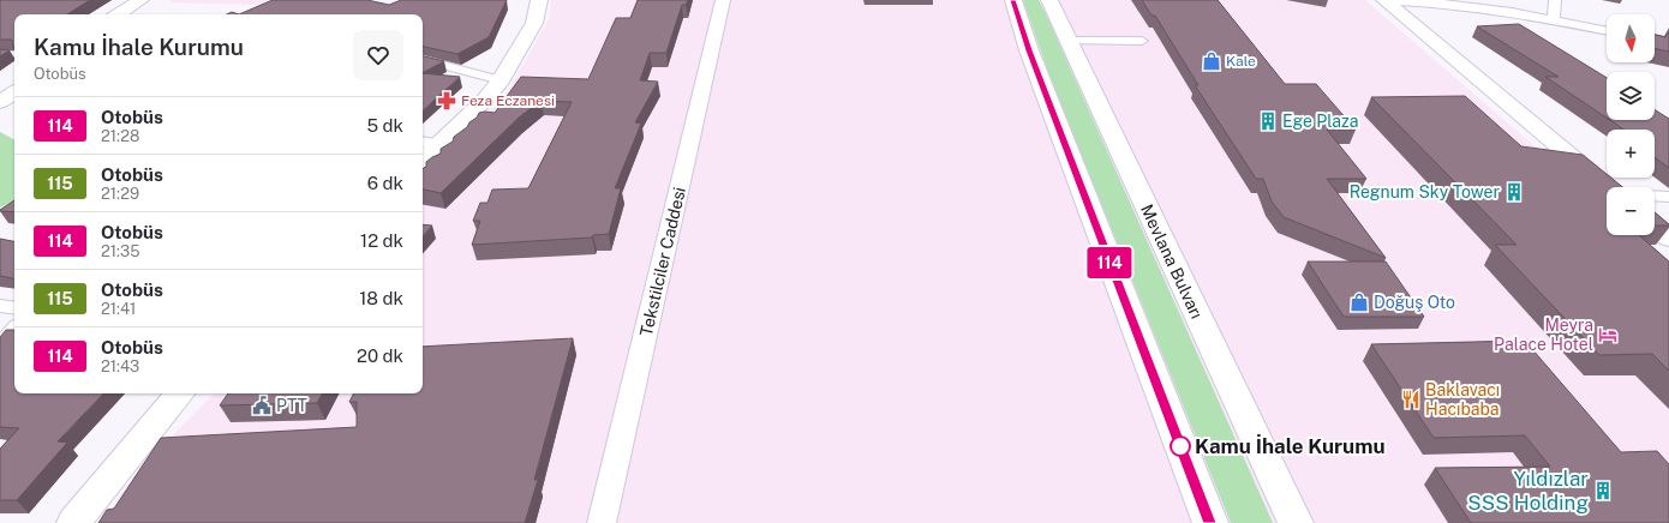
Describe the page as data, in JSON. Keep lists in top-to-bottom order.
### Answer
{
  "streets": {
    "highway": ["Mevlana Bulvarı"],
    "street": ["Tekstilciler Caddesi"]
  },
  "places": {
    "shop": ["Kale", "Doğuş Oto"],
    "pharmacy": ["Feza Eczanesi"],
    "building": ["Ege Plaza", "Regnum Sky Tower", "Yıldızlar SSS Holding"],
    "hotel": ["Meyra Palace Hotel"],
    "restaurant": ["Baklavacı Hacıbaba"],
    "public building": ["PTT"],
    "other": ["Kamu İhale Kurumu"]
  },
  "lines": ["bus line 114"],
  "north": "bottom",
  "page": {
    "on_map": "114",
    "map_buttons": ["+", "−"],
    "heading": ["Kamu İhale Kurumu", "Otobüs"],
    "list": [
      {
        "mark": "114",
        "name": "Otobüs",
        "note": "21:28",
        "value": "5 dk"
      },
      {
        "mark": "115",
        "name": "Otobüs",
        "note": "21:29",
        "value": "6 dk"
      },
      {
        "mark": "114",
        "name": "Otobüs",
        "note": "21:35",
        "value": "12 dk"
      },
      {
        "mark": "115",
        "name": "Otobüs",
        "note": "21:41",
        "value": "18 dk"
      },
      {
        "mark": "114",
        "name": "Otobüs",
        "note": "21:43",
        "value": "20 dk"
      }
    ]
  }
}
